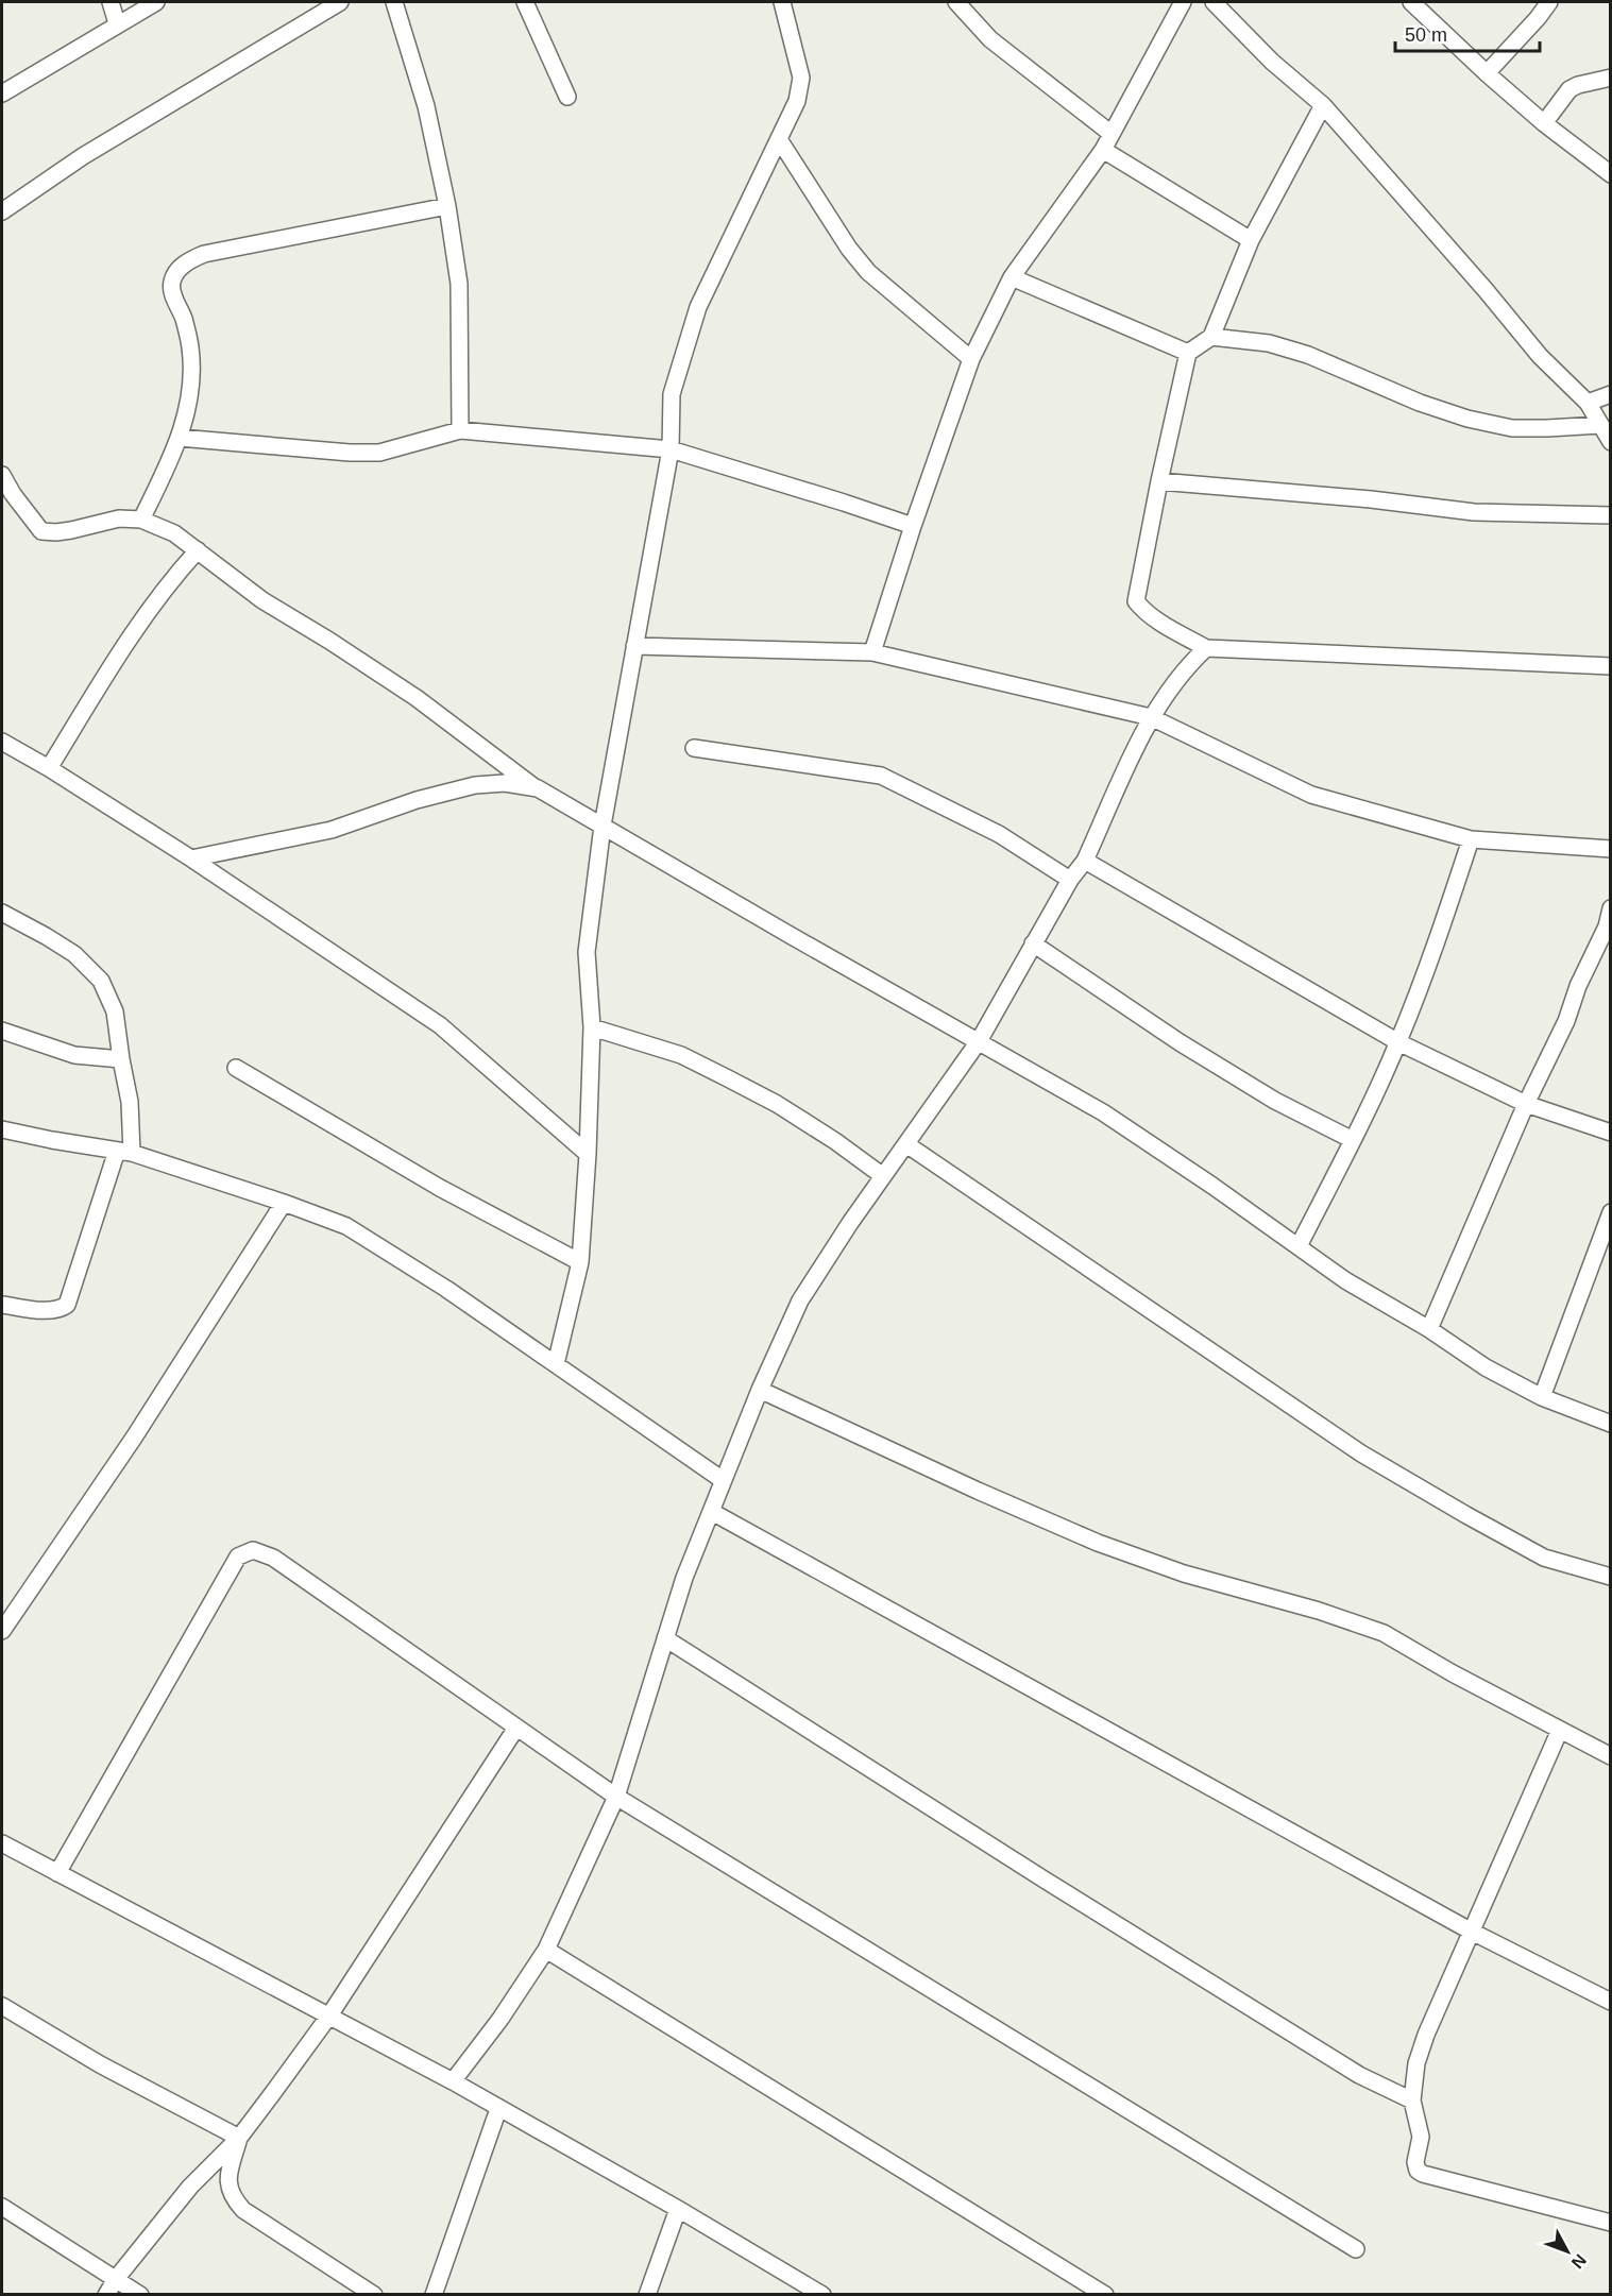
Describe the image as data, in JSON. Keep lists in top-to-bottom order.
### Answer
{
  "scale_bar": "50 m",
  "north": "bottom right"
}
